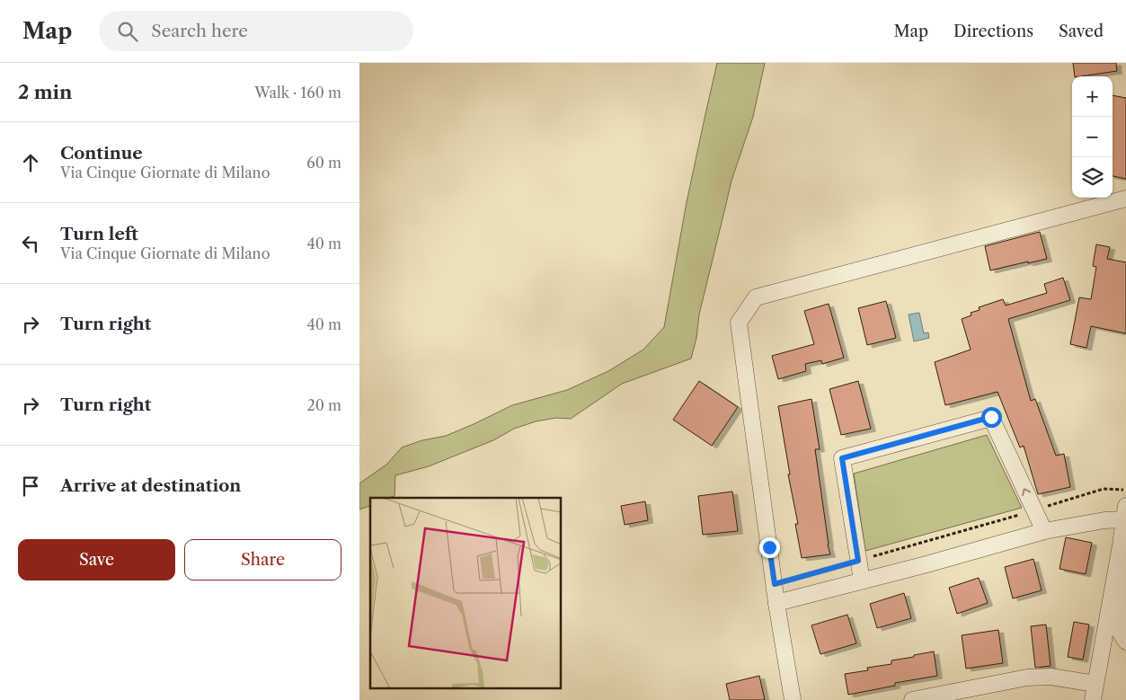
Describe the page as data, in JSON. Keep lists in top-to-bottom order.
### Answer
{
  "page": {
    "header": "Map",
    "search": "Search here",
    "nav": ["Map", "Directions", "Saved"],
    "heading": ["2 min", "Walk · 160 m"],
    "map_buttons": ["+", "−"],
    "list": [
      ["Continue", "Via Cinque Giornate di Milano", "60 m"],
      ["Turn left", "Via Cinque Giornate di Milano", "40 m"],
      ["Turn right", "40 m"],
      ["Turn right", "20 m"],
      "Arrive at destination"
    ],
    "buttons": ["Save", "Share"]
  }
}
